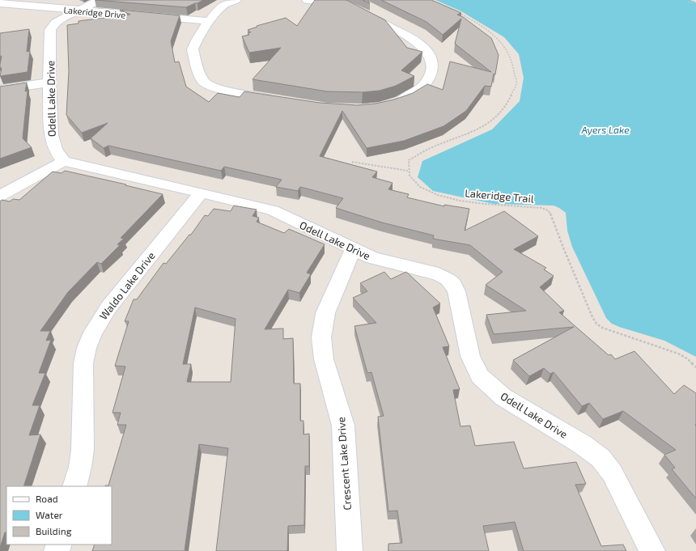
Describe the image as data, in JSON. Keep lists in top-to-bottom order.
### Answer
{
  "streets": {
    "street": [
      "Lakeridge Drive",
      "Odell Lake Drive",
      "Waldo Lake Drive",
      "Crescent Lake Drive"
    ],
    "path": ["Lakeridge Trail"]
  },
  "crossings": [
    ["Lakeridge Drive", "Odell Lake Drive"],
    ["Odell Lake Drive", "Waldo Lake Drive"],
    ["Odell Lake Drive", "Crescent Lake Drive"]
  ],
  "water": ["Ayers Lake"],
  "legend": ["Road", "Water", "Building"]
}
